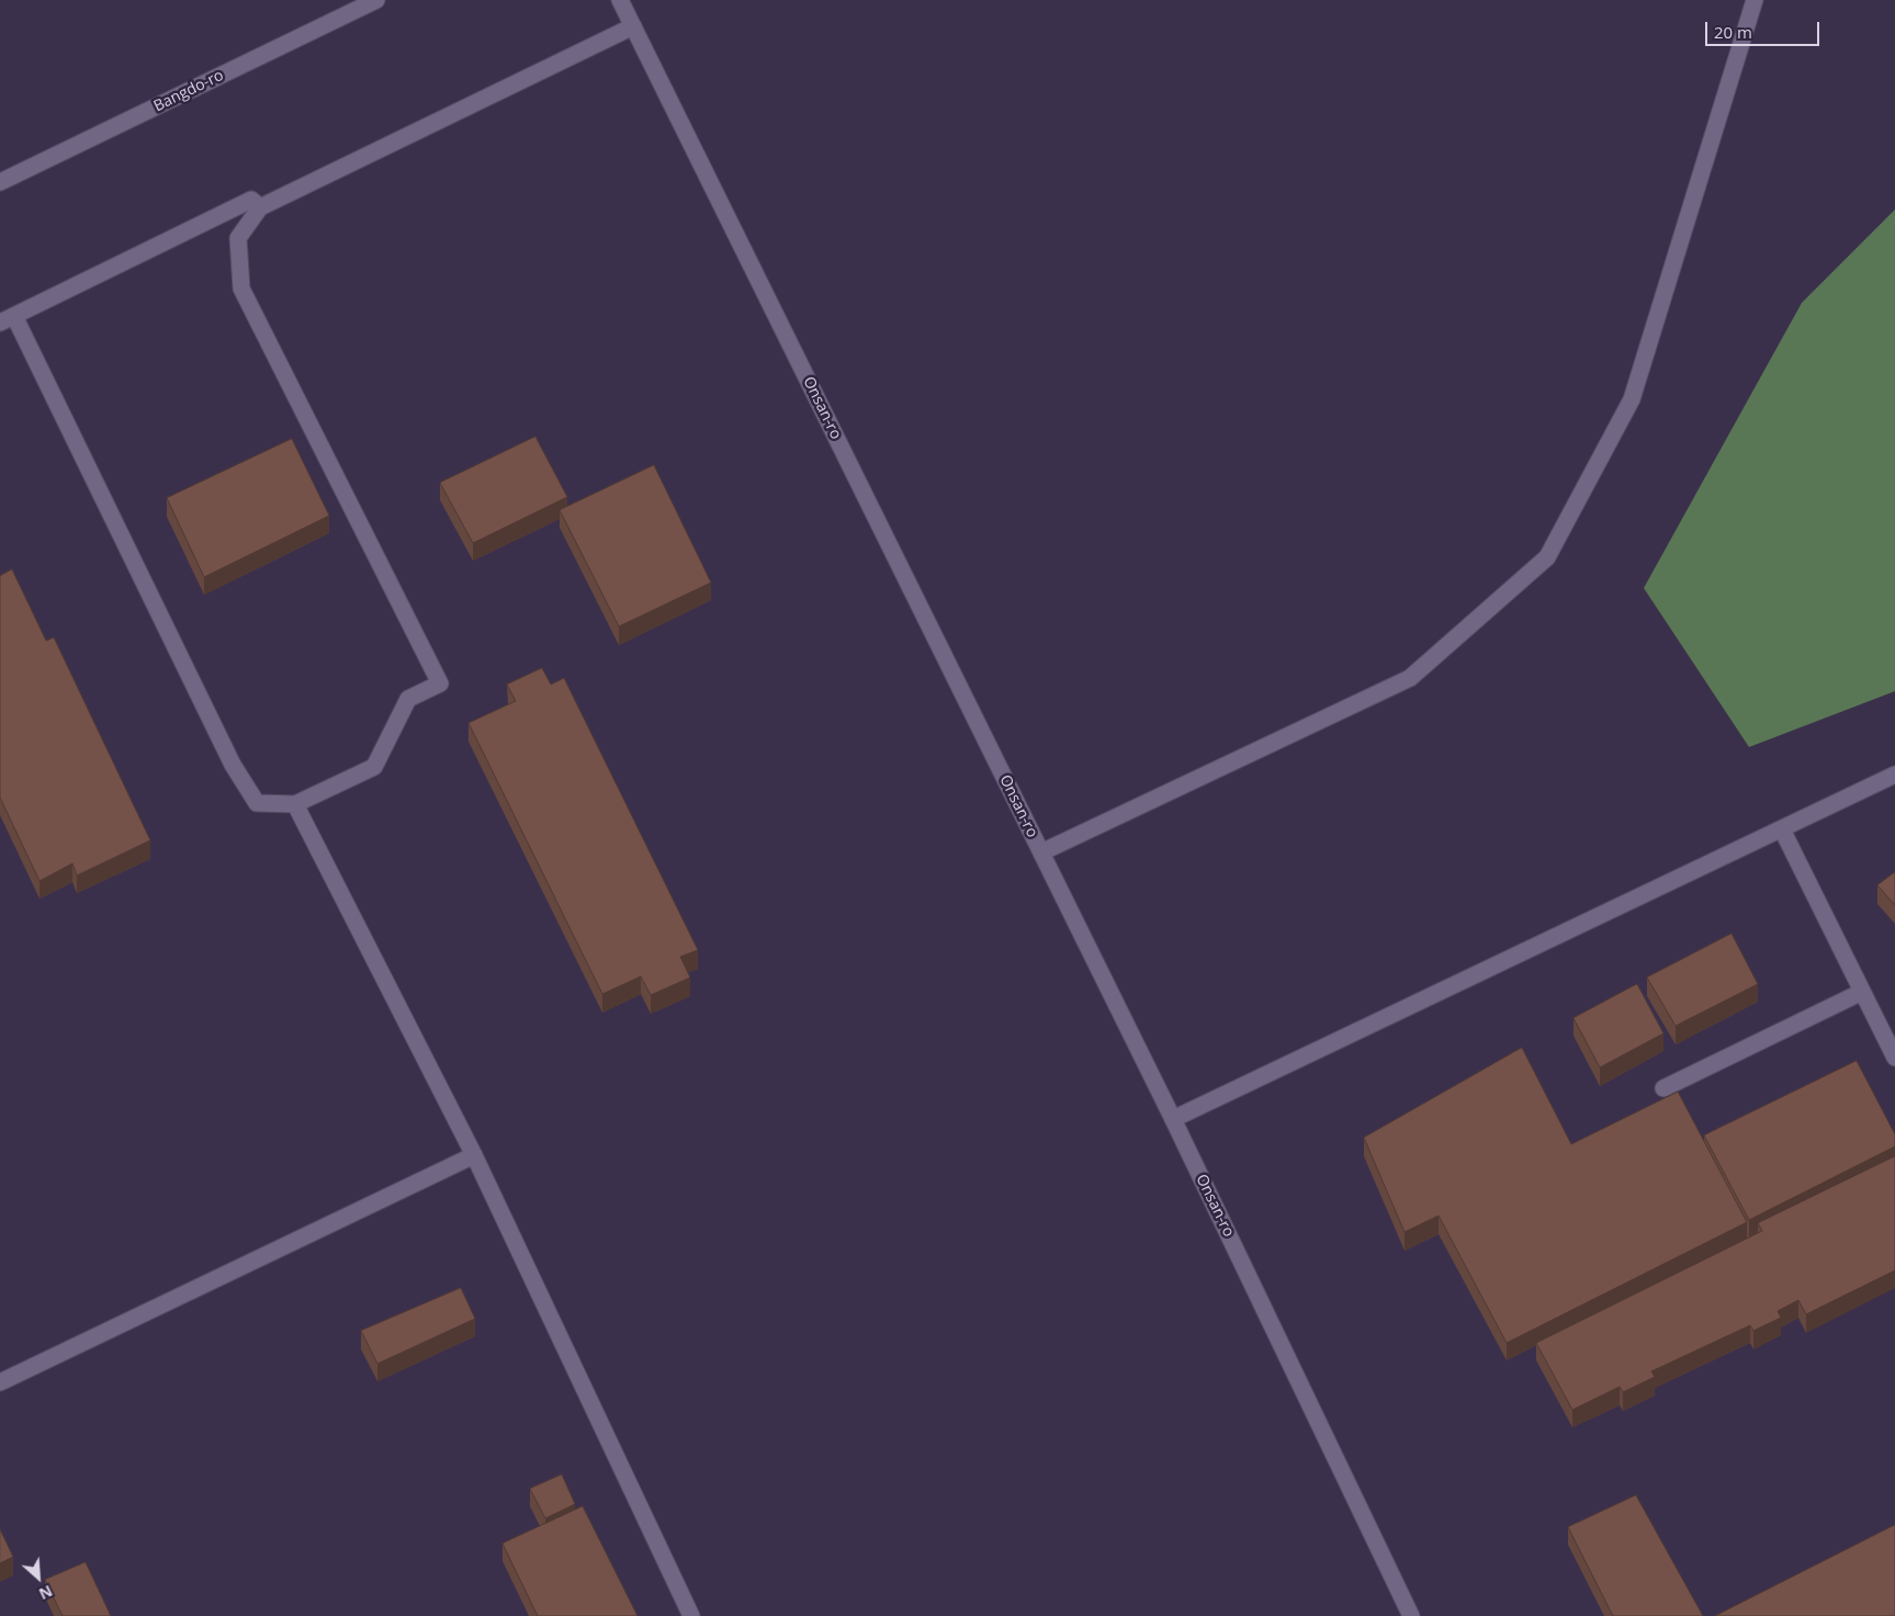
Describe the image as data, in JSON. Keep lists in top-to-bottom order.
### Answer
{
  "streets": {
    "street": ["Bangdo-ro", "Onsan-ro"]
  },
  "scale_bar": "20 m",
  "north": "bottom right"
}
